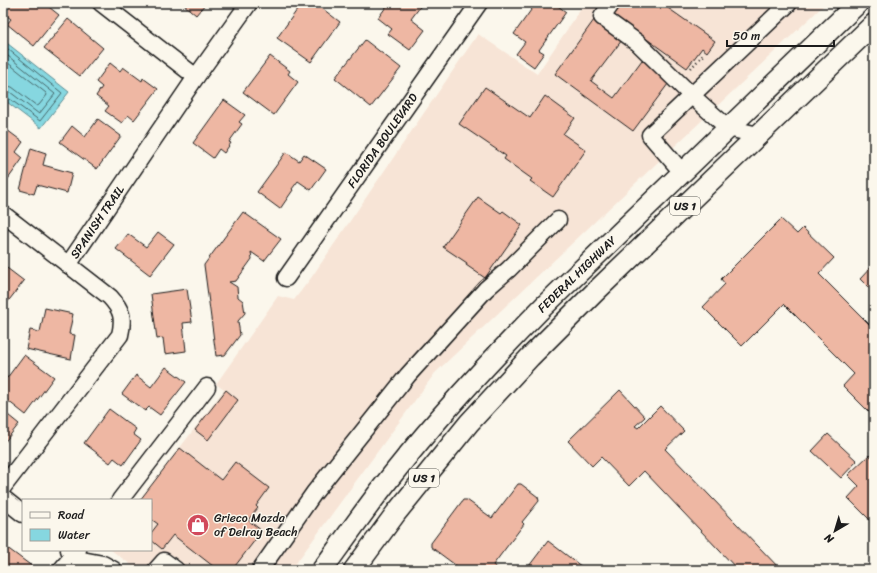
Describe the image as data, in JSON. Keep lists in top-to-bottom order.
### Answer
{
  "streets": {
    "main road": ["US 1", "FEDERAL HIGHWAY"],
    "street": ["FLORIDA BOULEVARD", "SPANISH TRAIL"]
  },
  "places": {
    "shop": ["Grieco Mazda of Delray Beach"]
  },
  "legend": ["Road", "Water"],
  "scale_bar": "50 m",
  "north": "bottom left"
}
